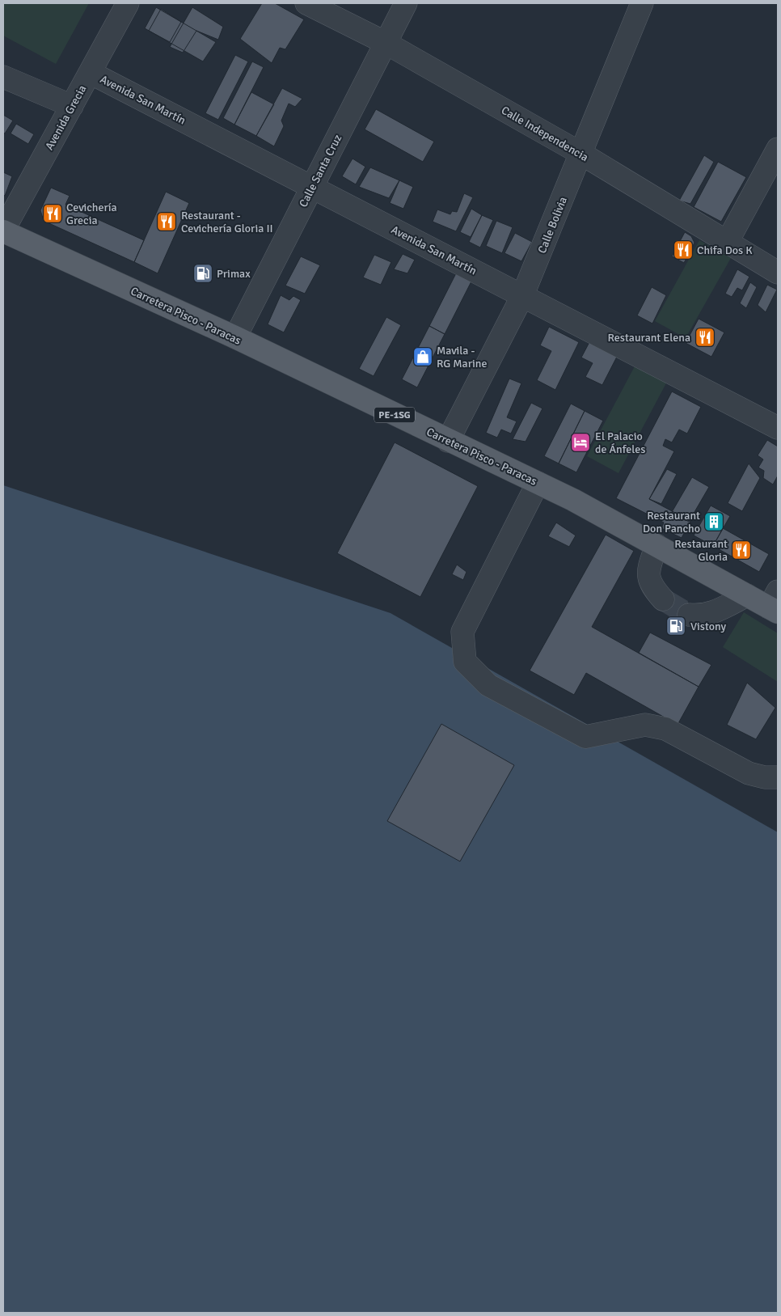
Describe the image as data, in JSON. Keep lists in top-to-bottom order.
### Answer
{
  "streets": {
    "main road": ["Carretera Pisco - Paracas", "PE-1SG"],
    "street": [
      "Avenida San Martín",
      "Avenida Grecia",
      "Calle Independencia",
      "Calle Santa Cruz",
      "Calle Bolivia"
    ]
  },
  "crossings": [
    ["Avenida San Martín", "Avenida Grecia"],
    ["Avenida San Martín", "Calle Santa Cruz"],
    ["Avenida San Martín", "Calle Bolivia"],
    ["Avenida Grecia", "Carretera Pisco - Paracas"],
    ["Calle Independencia", "Calle Santa Cruz"],
    ["Calle Independencia", "Calle Bolivia"],
    ["Calle Santa Cruz", "Carretera Pisco - Paracas"],
    ["Calle Bolivia", "Carretera Pisco - Paracas"]
  ],
  "places": {
    "restaurant": [
      "Cevichería Grecia",
      "Restaurant - Cevichería Gloria II",
      "Chifa Dos K",
      "Restaurant Elena",
      "Restaurant Gloria"
    ],
    "fuel station": ["Primax", "Vistony"],
    "shop": ["Mavila - RG Marine"],
    "hotel": ["El Palacio de Ánfeles"],
    "building": ["Restaurant Don Pancho"]
  }
}
